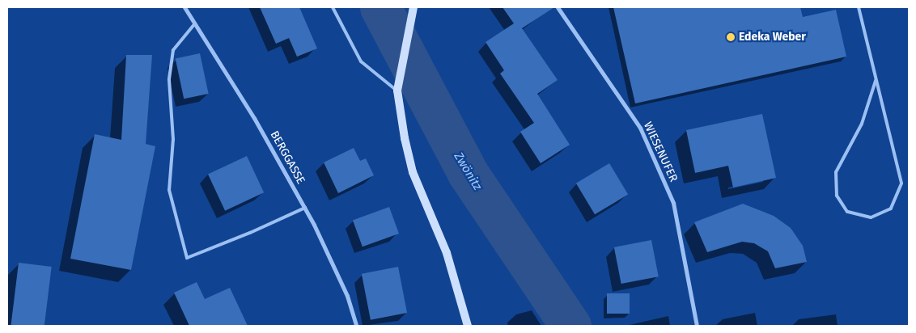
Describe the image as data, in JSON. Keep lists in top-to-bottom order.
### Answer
{
  "streets": {
    "street": ["WIESENUFER", "BERGGASSE"]
  },
  "water": ["Zwönitz"],
  "places": ["Edeka Weber"]
}
